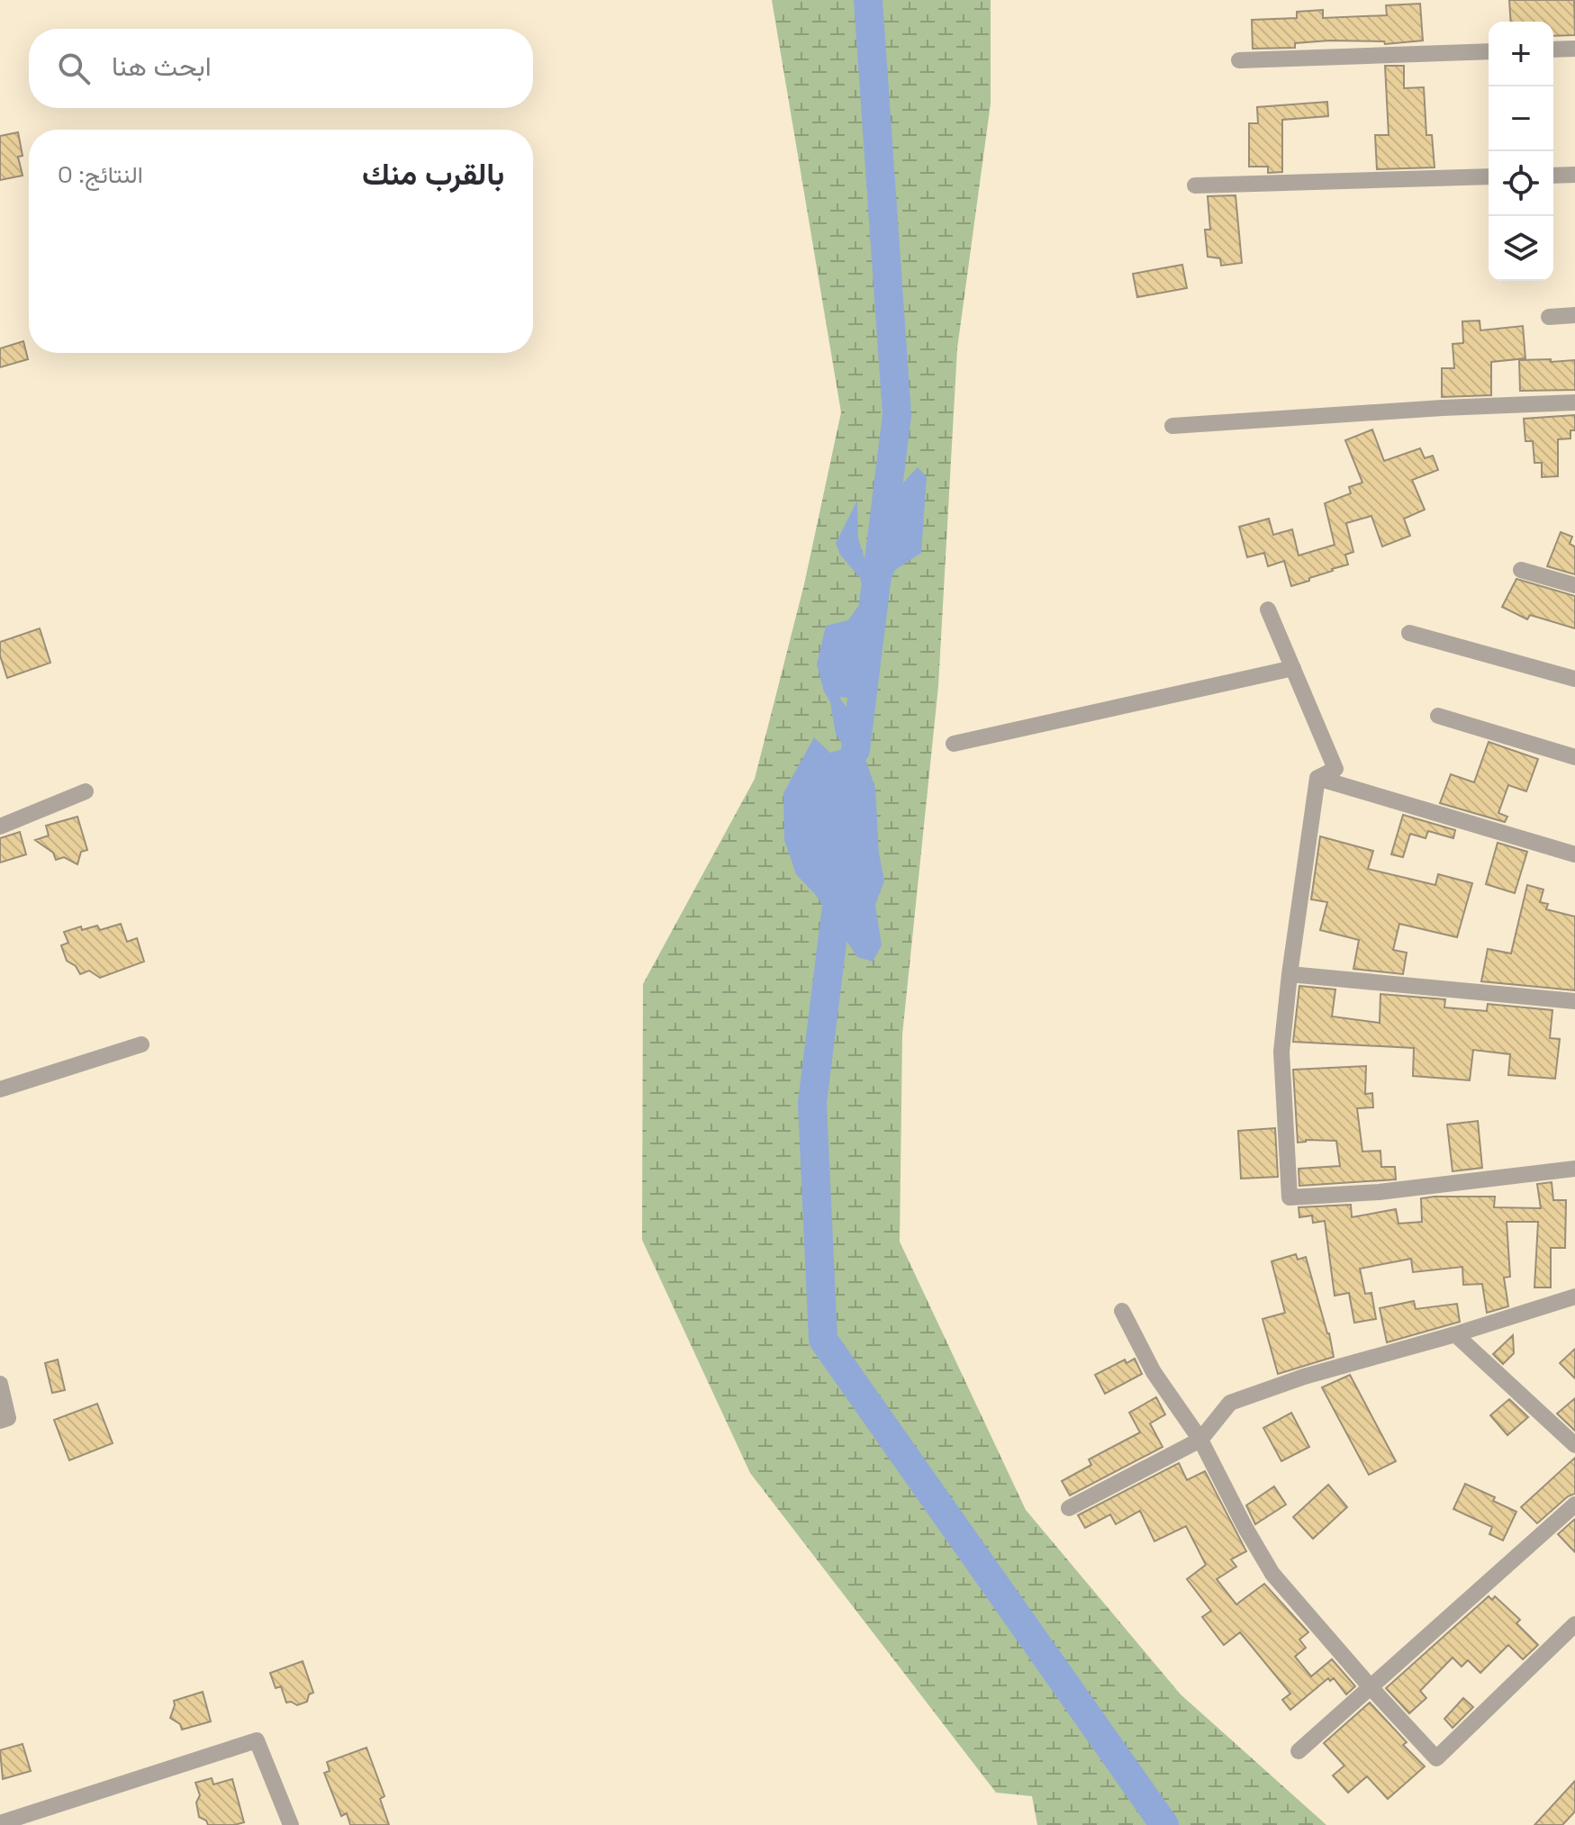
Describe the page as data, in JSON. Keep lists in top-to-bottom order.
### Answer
{
  "page": {
    "map_buttons": ["+", "−"],
    "search": "ابحث هنا",
    "heading": ["بالقرب منك", "النتائج: 0"]
  }
}
